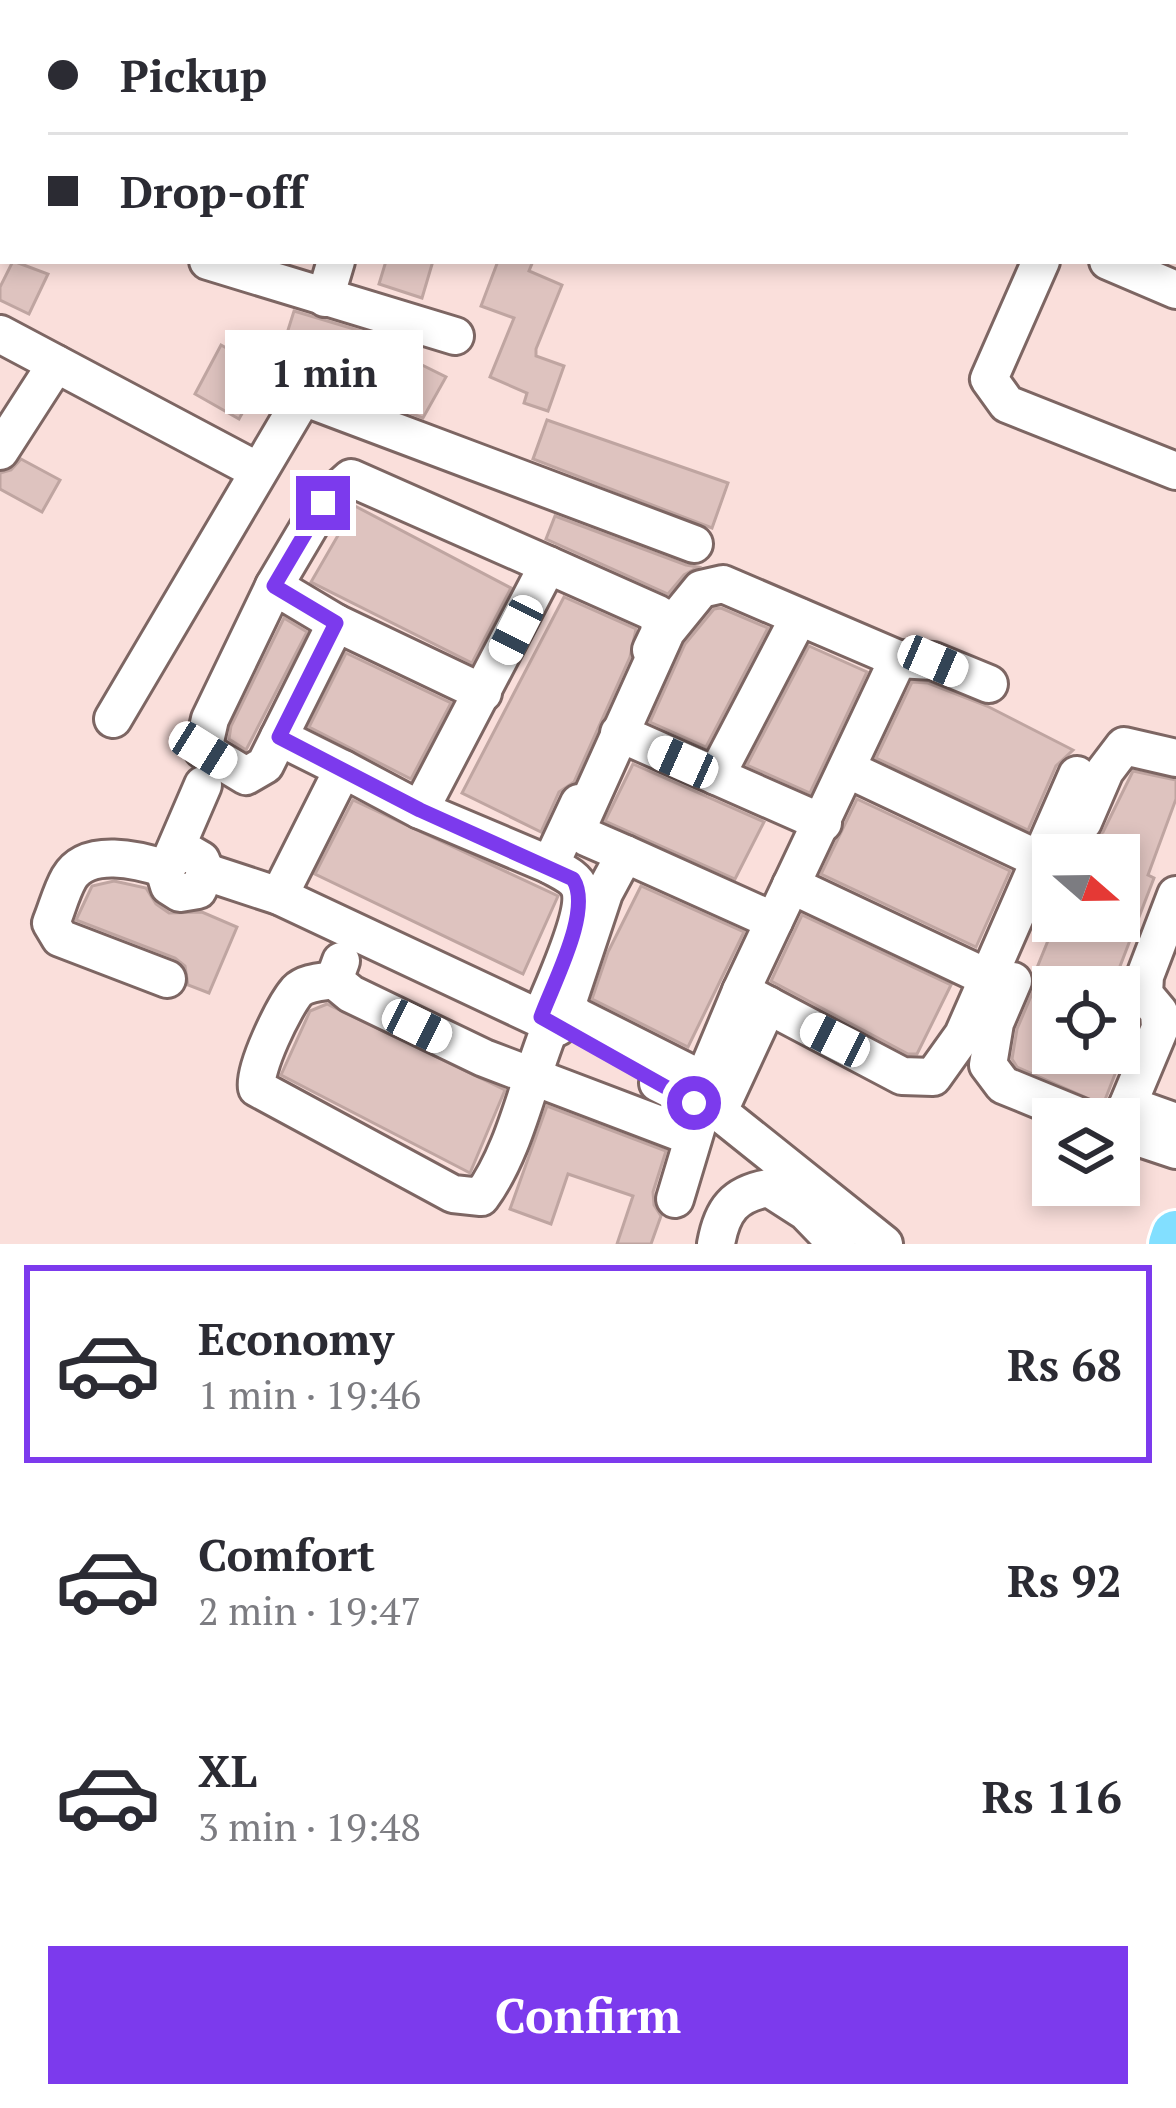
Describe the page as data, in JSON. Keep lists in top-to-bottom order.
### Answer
{
  "north": "right",
  "page": {
    "banner": ["Pickup", "Drop-off"],
    "bubble": "1 min",
    "list": [
      {
        "name": "Economy",
        "note": "1 min · 19:46",
        "value": "Rs 68"
      },
      {
        "name": "Comfort",
        "note": "2 min · 19:47",
        "value": "Rs 92"
      },
      {
        "name": "XL",
        "note": "3 min · 19:48",
        "value": "Rs 116"
      }
    ],
    "buttons": "Confirm"
  }
}
